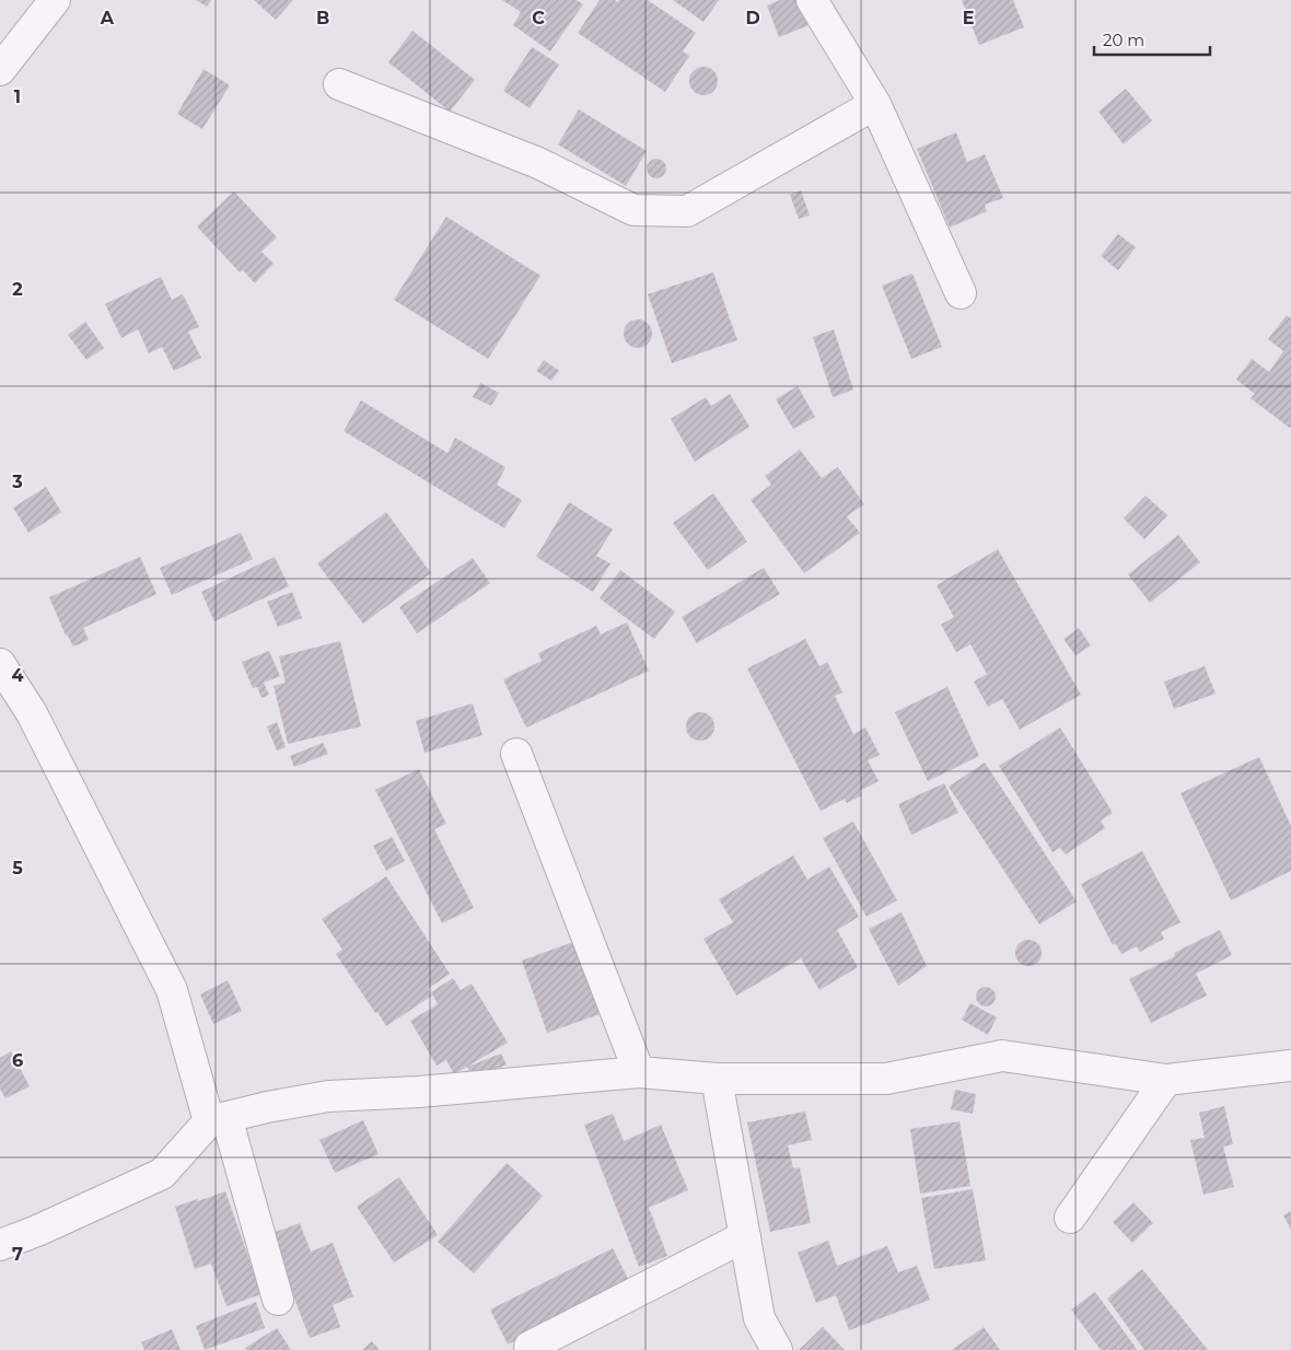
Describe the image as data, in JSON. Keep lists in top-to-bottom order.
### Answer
{
  "scale_bar": "20 m",
  "grid": {
    "columns": [
      "A",
      "B",
      "C",
      "D",
      "E"
    ],
    "rows": [
      "1",
      "2",
      "3",
      "4",
      "5",
      "6",
      "7"
    ]
  }
}
